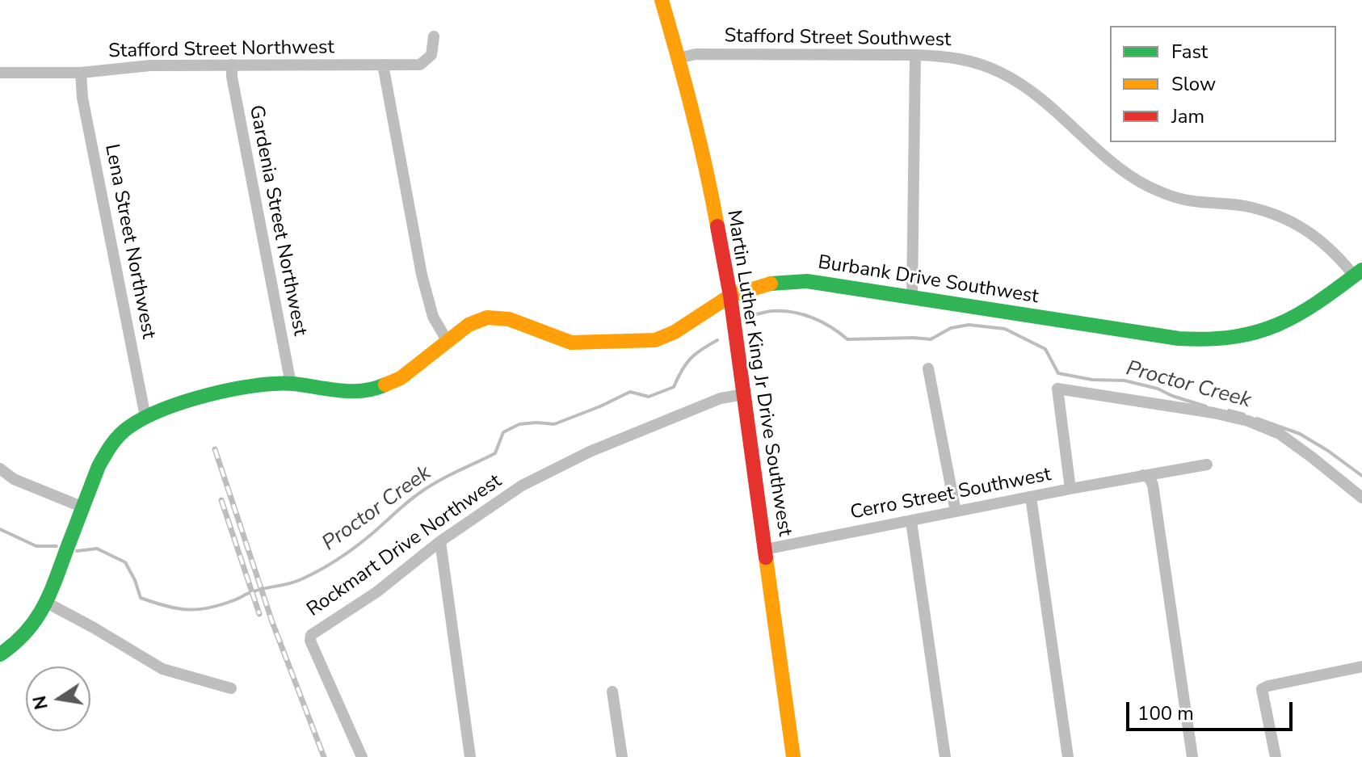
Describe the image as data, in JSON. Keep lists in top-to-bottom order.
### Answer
{
  "streets": {
    "street": [
      "Stafford Street Southwest",
      "Stafford Street Northwest",
      "Gardenia Street Northwest",
      "Lena Street Northwest",
      "Burbank Drive Southwest",
      "Martin Luther King Jr Drive Southwest",
      "Cerro Street Southwest",
      "Rockmart Drive Northwest"
    ]
  },
  "crossings": [
    ["Stafford Street Southwest", "Burbank Drive Southwest"],
    ["Stafford Street Southwest", "Martin Luther King Jr Drive Southwest"],
    ["Stafford Street Northwest", "Gardenia Street Northwest"],
    ["Stafford Street Northwest", "Lena Street Northwest"],
    ["Burbank Drive Southwest", "Martin Luther King Jr Drive Southwest"],
    ["Martin Luther King Jr Drive Southwest", "Cerro Street Southwest"],
    ["Martin Luther King Jr Drive Southwest", "Rockmart Drive Northwest"]
  ],
  "water": ["Proctor Creek"],
  "legend": ["Fast", "Slow", "Jam"],
  "scale_bar": "100 m",
  "north": "left"
}
